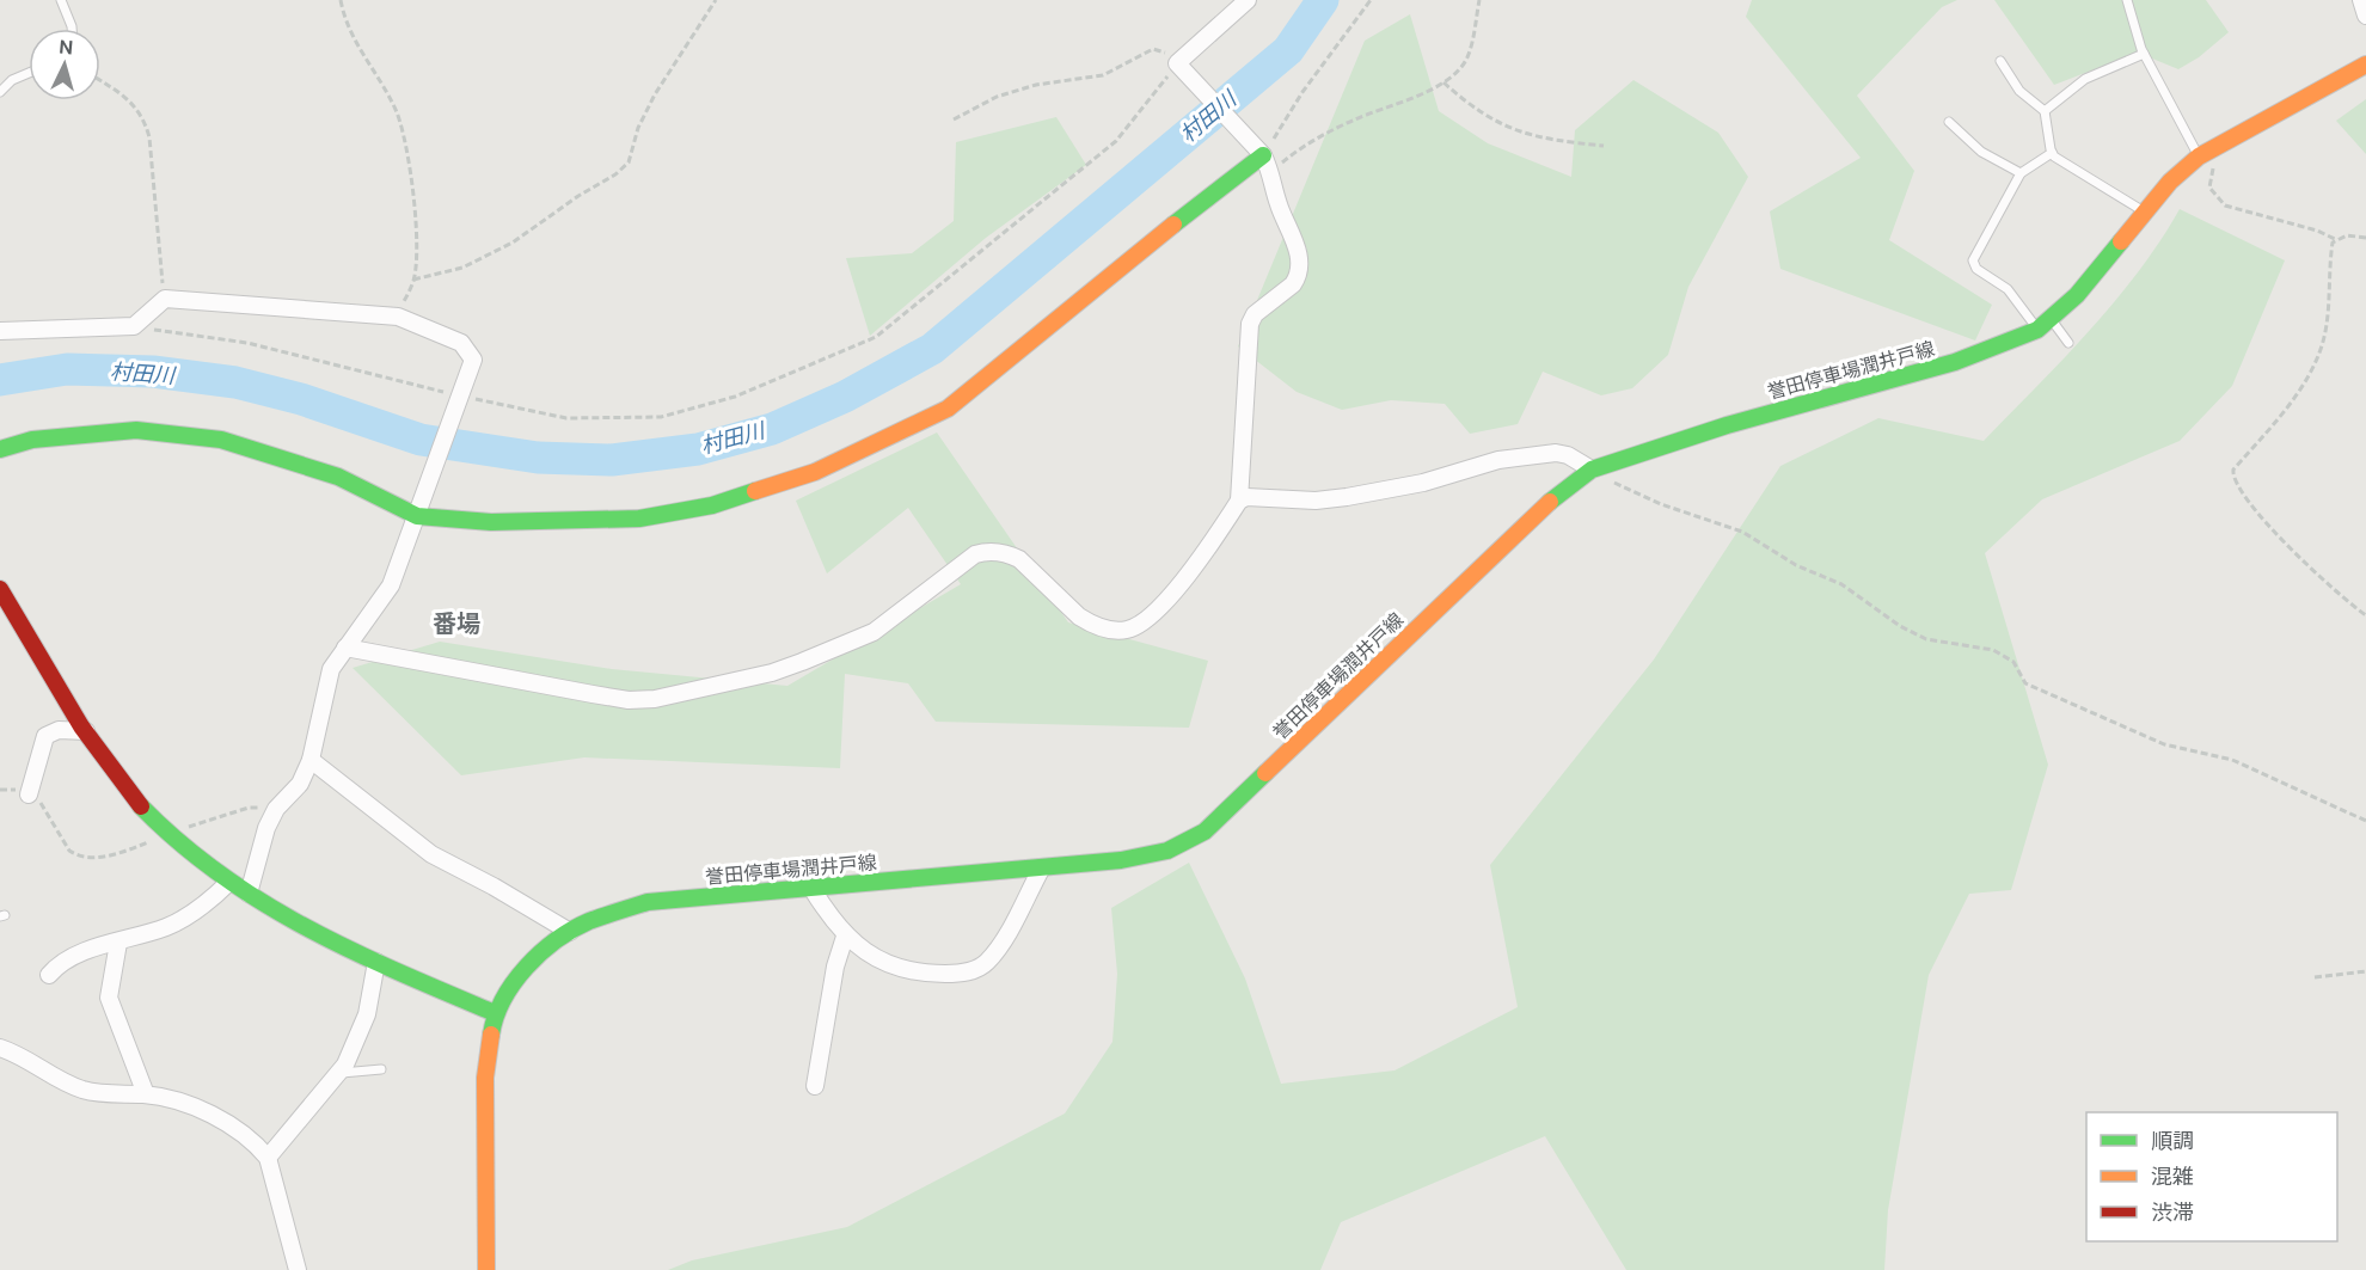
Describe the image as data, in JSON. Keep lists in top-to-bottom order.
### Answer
{
  "streets": {
    "main road": ["誉田停車場潤井戸線"]
  },
  "districts": ["番場"],
  "water": ["村田川"],
  "legend": ["順調", "混雑", "渋滞"],
  "north": "top"
}
